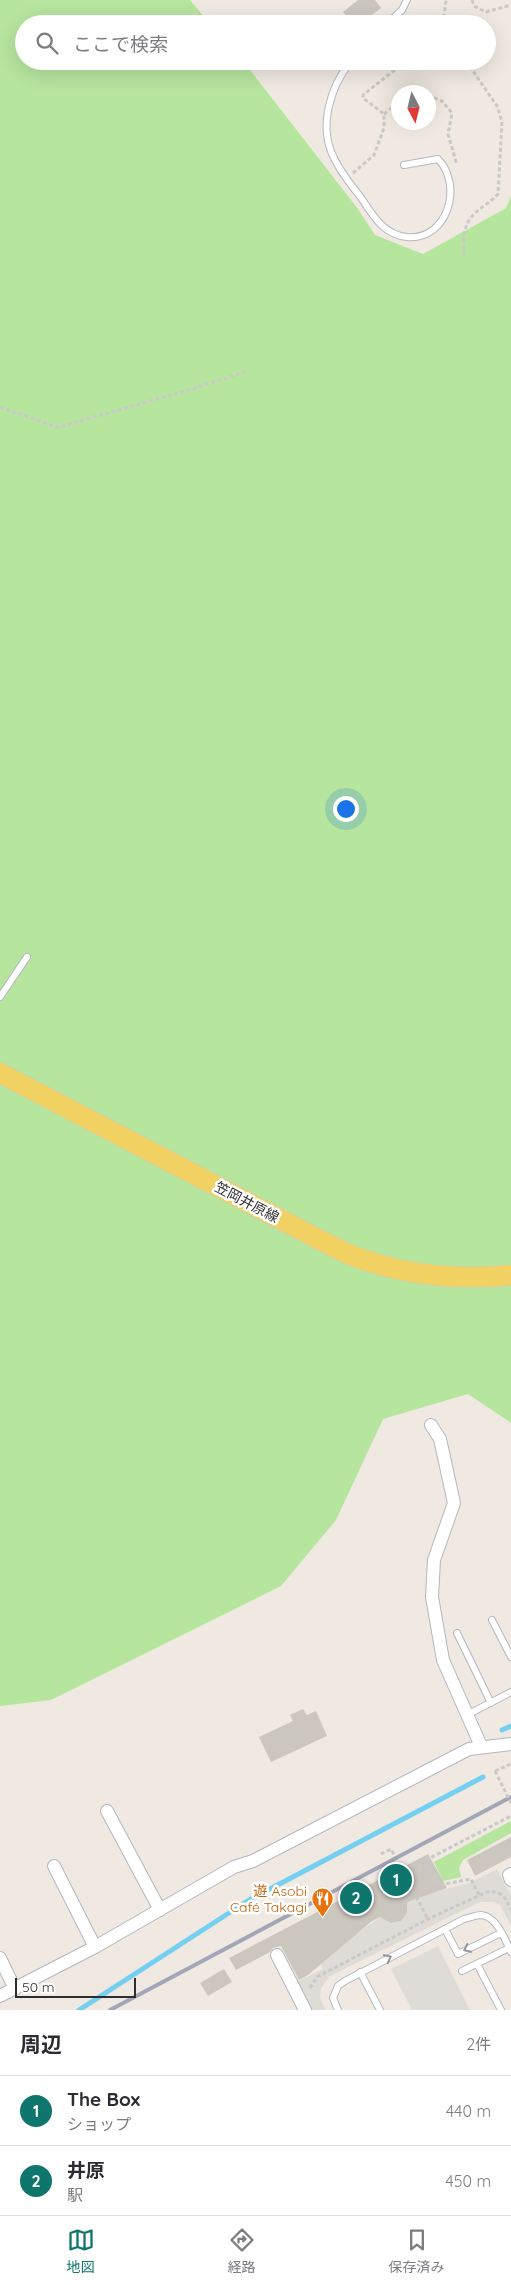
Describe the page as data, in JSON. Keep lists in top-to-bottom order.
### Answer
{
  "streets": {
    "main road": ["笠岡井原線"]
  },
  "places": {
    "restaurant": ["遊 Asobi Café Takagi"]
  },
  "scale_bar": "50 m",
  "north": "bottom",
  "page": {
    "search": "ここで検索",
    "pins": ["1", "2"],
    "scale": "50 m",
    "heading": ["周辺", "2件"],
    "list": [
      {
        "mark": "1",
        "name": "The Box",
        "note": "ショップ",
        "value": "440 m"
      },
      {
        "mark": "2",
        "name": "井原",
        "note": "駅",
        "value": "450 m"
      }
    ],
    "nav": ["地図", "経路", "保存済み"]
  }
}
